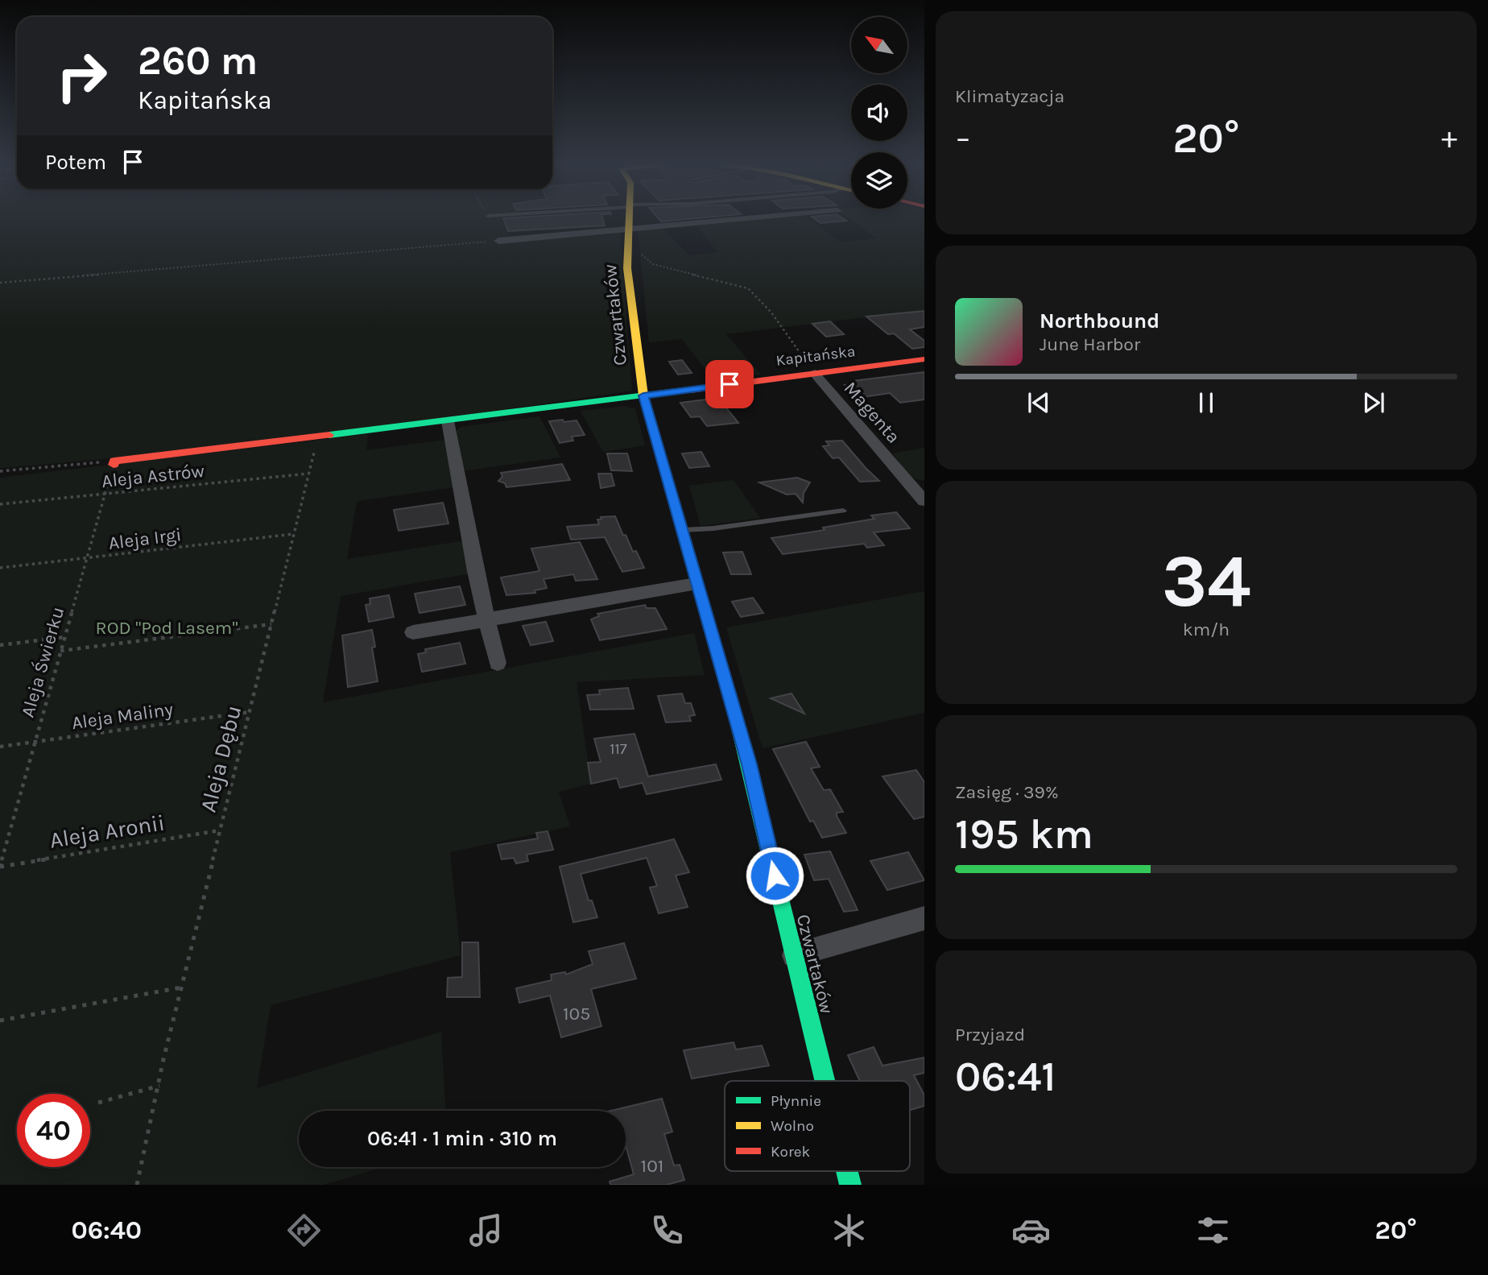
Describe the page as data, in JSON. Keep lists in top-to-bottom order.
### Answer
{
  "streets": {
    "street": ["Czwartaków", "Kapitańska", "Magenta"],
    "path": [
      "Aleja Astrów",
      "Aleja Irgi",
      "Aleja Świerku",
      "Aleja Maliny",
      "Aleja Dębu",
      "Aleja Aronii"
    ]
  },
  "crossings": [
    ["Czwartaków", "Kapitańska"],
    ["Kapitańska", "Magenta"],
    ["Kapitańska", "Aleja Świerku"],
    ["Kapitańska", "Aleja Dębu"],
    ["Aleja Astrów", "Aleja Świerku"],
    ["Aleja Astrów", "Aleja Dębu"],
    ["Aleja Irgi", "Aleja Świerku"],
    ["Aleja Irgi", "Aleja Dębu"],
    ["Aleja Świerku", "Aleja Maliny"],
    ["Aleja Świerku", "Aleja Aronii"],
    ["Aleja Maliny", "Aleja Dębu"],
    ["Aleja Dębu", "Aleja Aronii"]
  ],
  "parks": ["ROD \"Pod Lasem\""],
  "house_numbers": ["117", "105", "101"],
  "legend": ["Płynnie", "Wolno", "Korek"],
  "north": "top left",
  "page": {
    "tile": [
      "Klimatyzacja",
      ["34", "km/h"],
      ["Zasięg · 39%", "195 km"],
      ["Przyjazd", "06:41"]
    ],
    "turn": ["260 m", "Kapitańska"],
    "heat": ["−", "20°", "+"],
    "then": "Potem",
    "song": ["Northbound", "June Harbor"],
    "limit": "40",
    "trip": "06:41 · 1 min · 310 m",
    "tabs": ["06:40", "20°"]
  }
}
